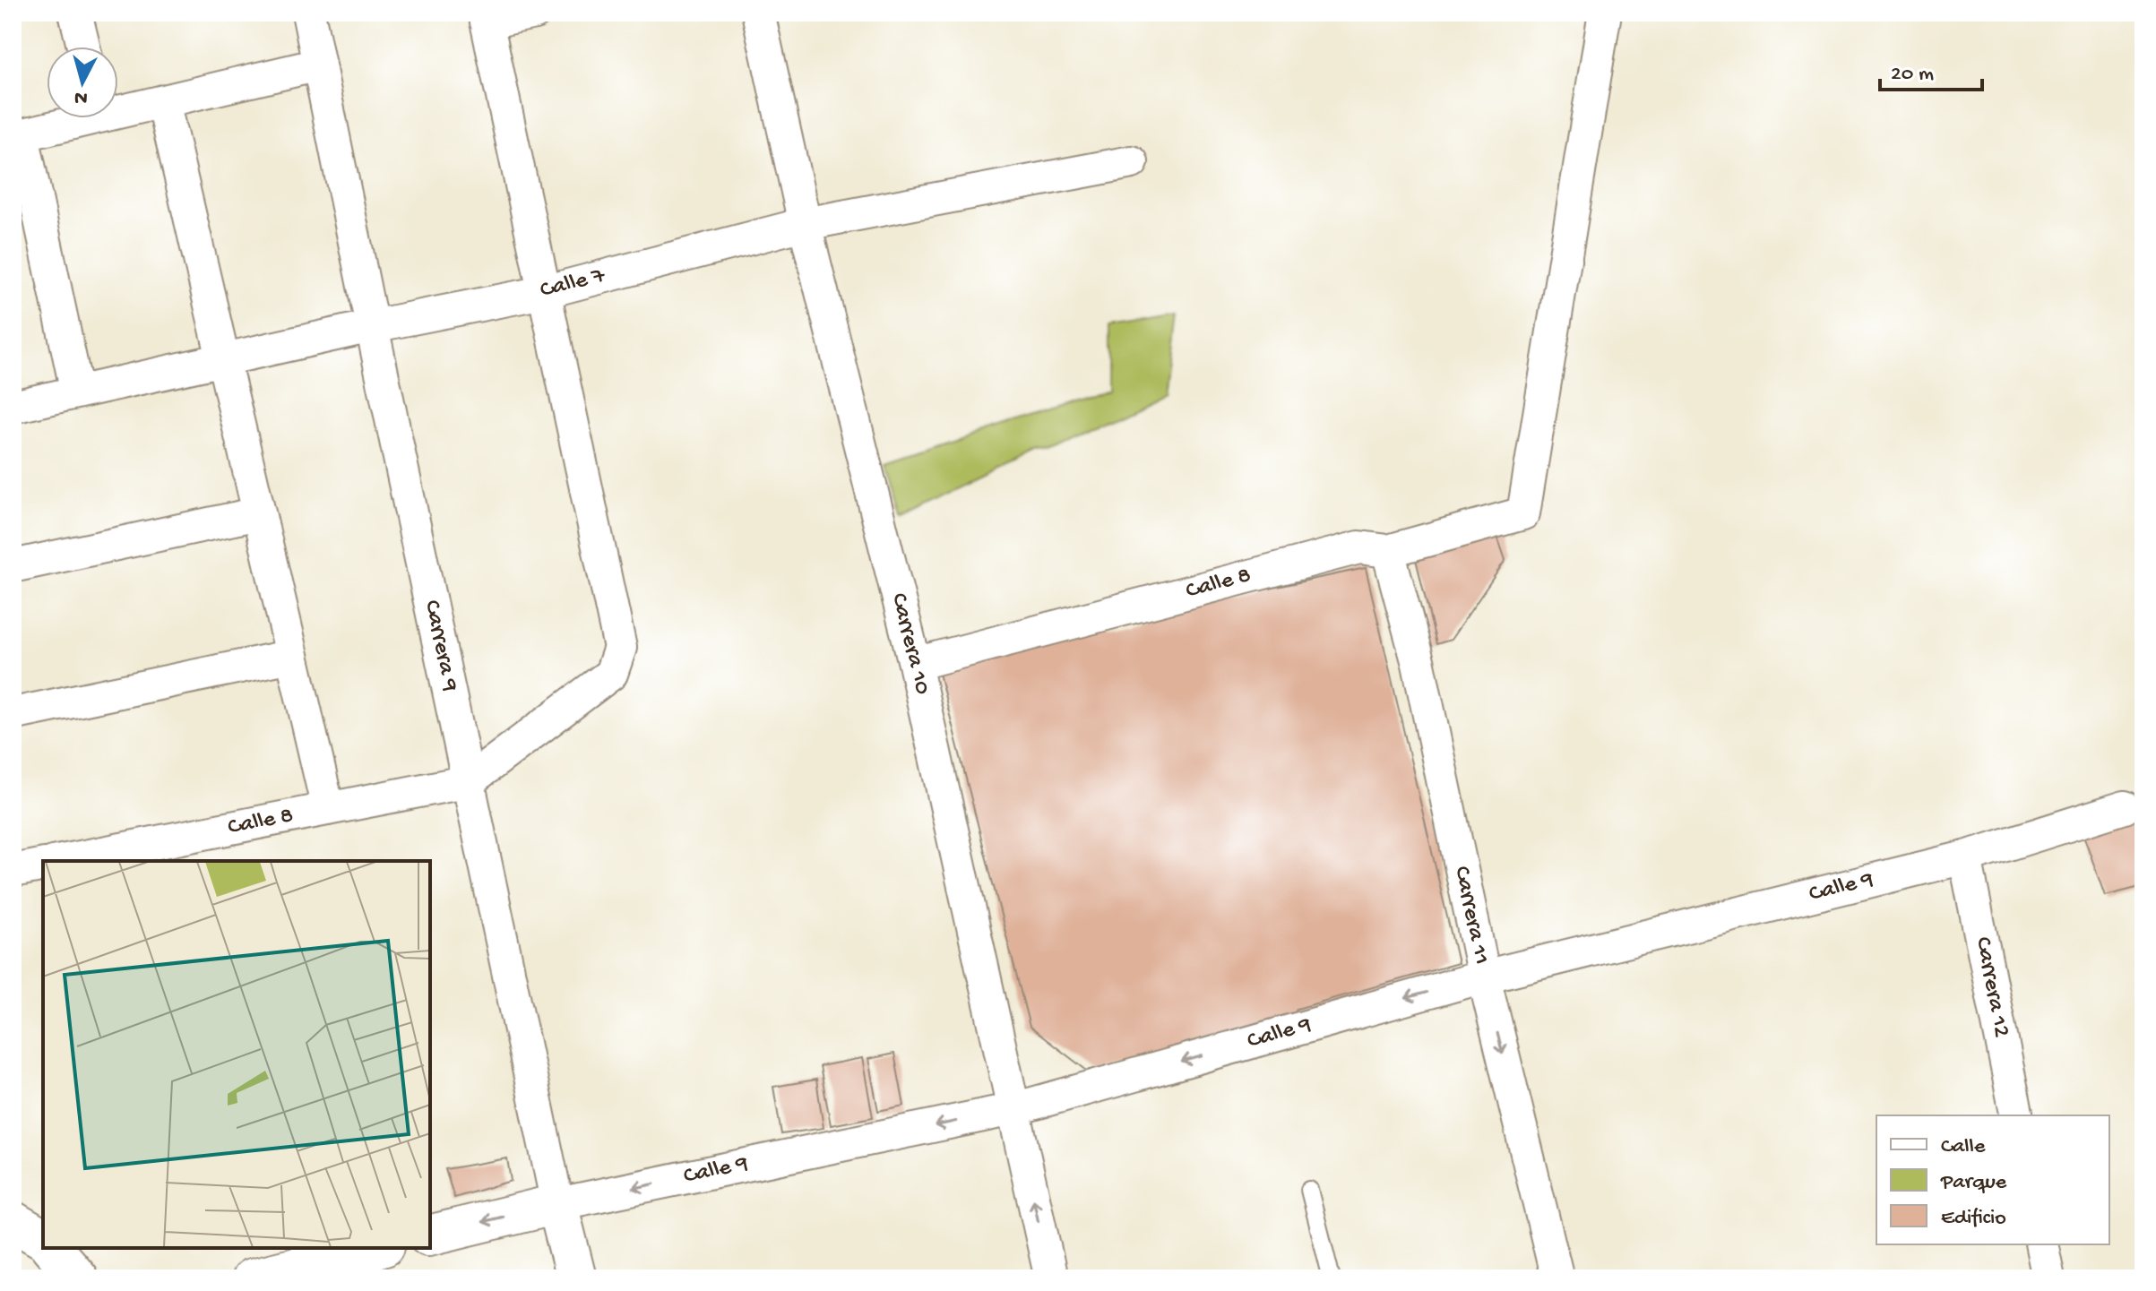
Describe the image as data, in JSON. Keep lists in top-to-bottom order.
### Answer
{
  "streets": {
    "main road": ["Carrera 9", "Calle 9"],
    "street": [
      "Calle 7",
      "Calle 8",
      "Carrera 10",
      "Carrera 11",
      "Carrera 12"
    ]
  },
  "crossings": [
    ["Calle 7", "Carrera 10"],
    ["Calle 7", "Carrera 9"],
    ["Calle 8", "Carrera 10"],
    ["Calle 8", "Carrera 9"],
    ["Calle 8", "Carrera 11"],
    ["Carrera 10", "Calle 9"],
    ["Carrera 9", "Calle 9"],
    ["Calle 9", "Carrera 11"],
    ["Calle 9", "Carrera 12"]
  ],
  "one_way": ["Calle 9", "Carrera 11"],
  "legend": ["Calle", "Parque", "Edificio"],
  "scale_bar": "20 m",
  "north": "bottom"
}
